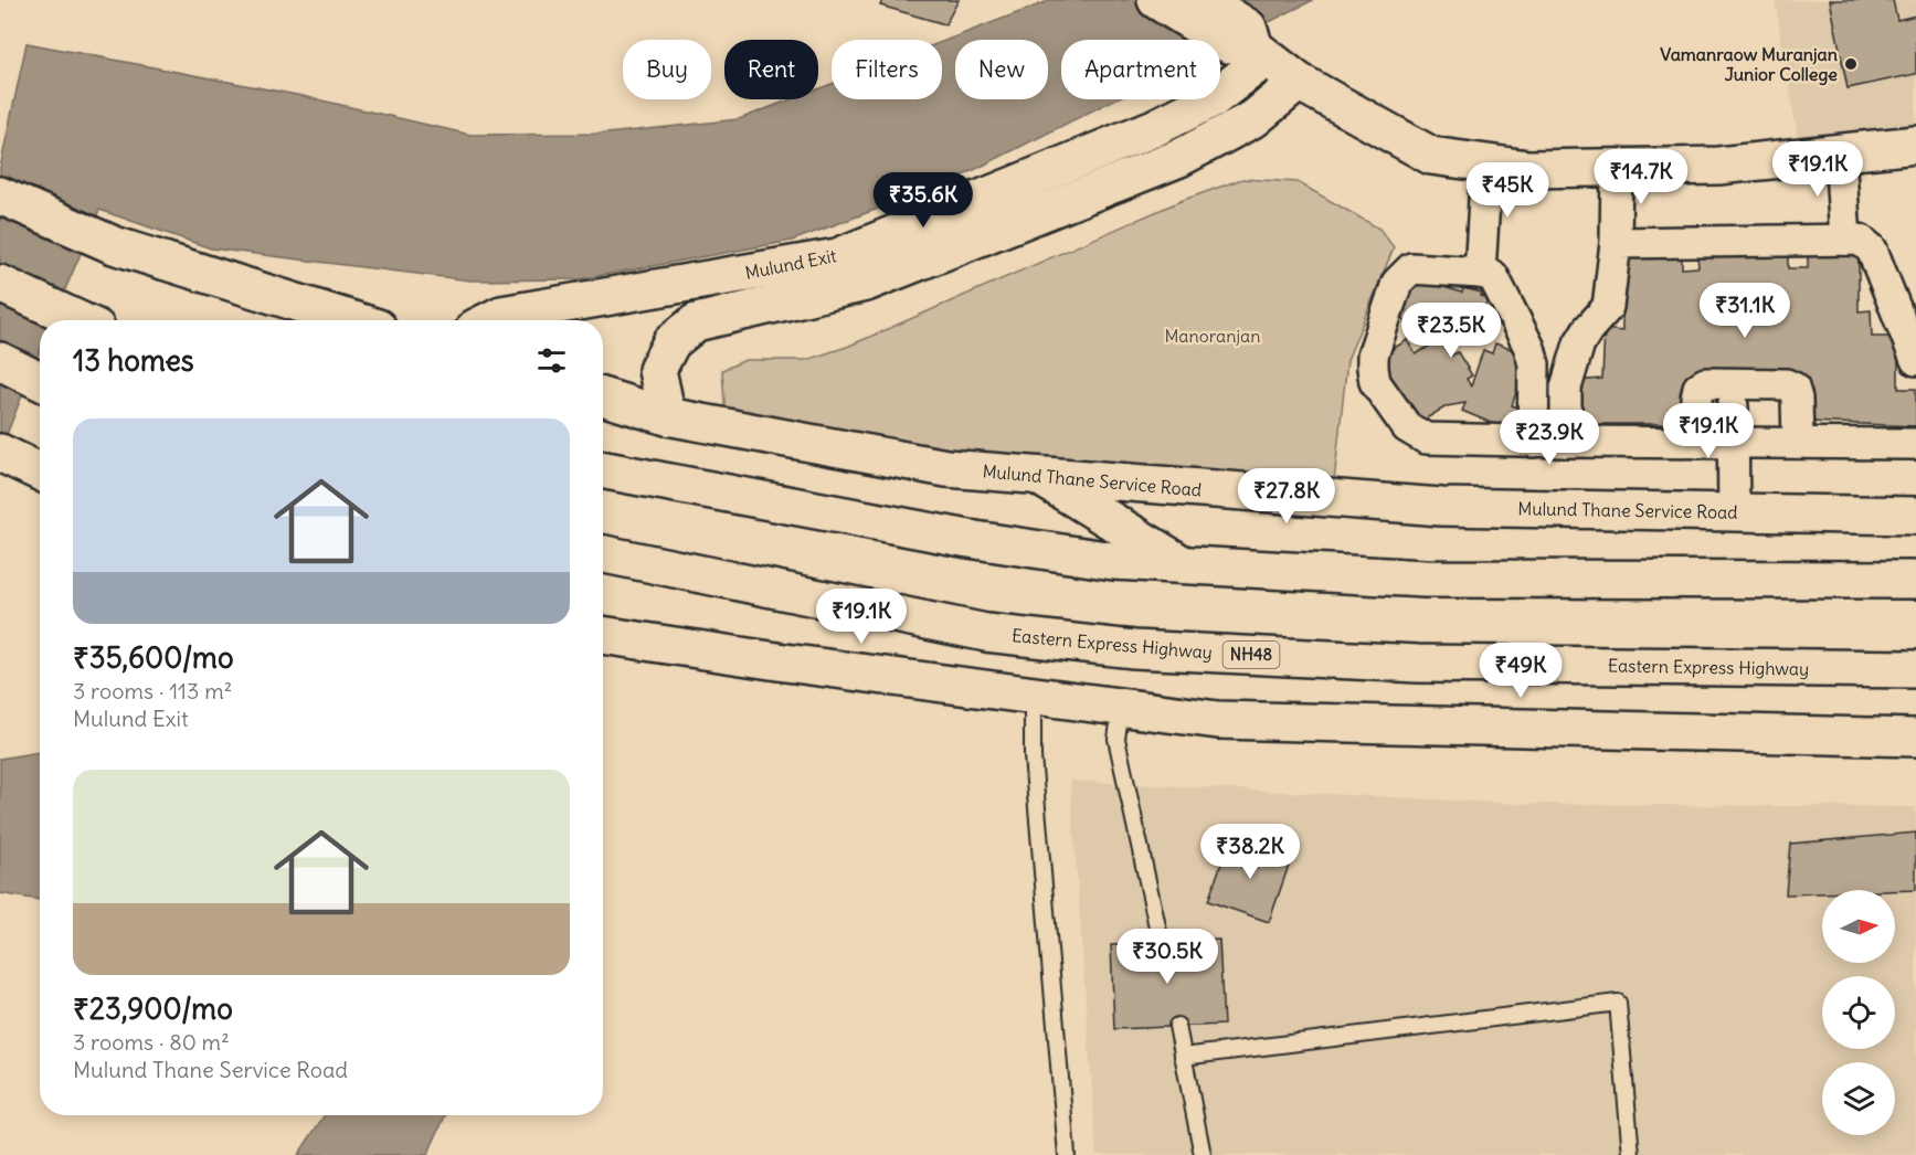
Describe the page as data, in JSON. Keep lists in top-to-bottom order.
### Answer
{
  "streets": {
    "main road": [
      "Mulund Exit",
      "Mulund Thane Service Road",
      "Eastern Express Highway",
      "NH48"
    ]
  },
  "parks": ["Manoranjan"],
  "places": ["Vamanraow Muranjan Junior College"],
  "north": "right",
  "page": {
    "chip": [
      "Buy",
      "Rent",
      "Filters",
      "New",
      "Apartment"
    ],
    "price": [
      "₹19.1K",
      "₹14.7K",
      "₹45K",
      "₹35.6K",
      "₹31.1K",
      "₹23.5K",
      "₹19.1K",
      "₹23.9K",
      "₹27.8K",
      "₹19.1K",
      "₹49K",
      "₹38.2K",
      "₹30.5K"
    ],
    "heading": "13 homes",
    "list": [
      {
        "name": "₹35,600/mo",
        "note": "3 rooms · 113 m² · Mulund Exit"
      },
      {
        "name": "₹23,900/mo",
        "note": "3 rooms · 80 m² · Mulund Thane Service Road"
      }
    ]
  }
}
